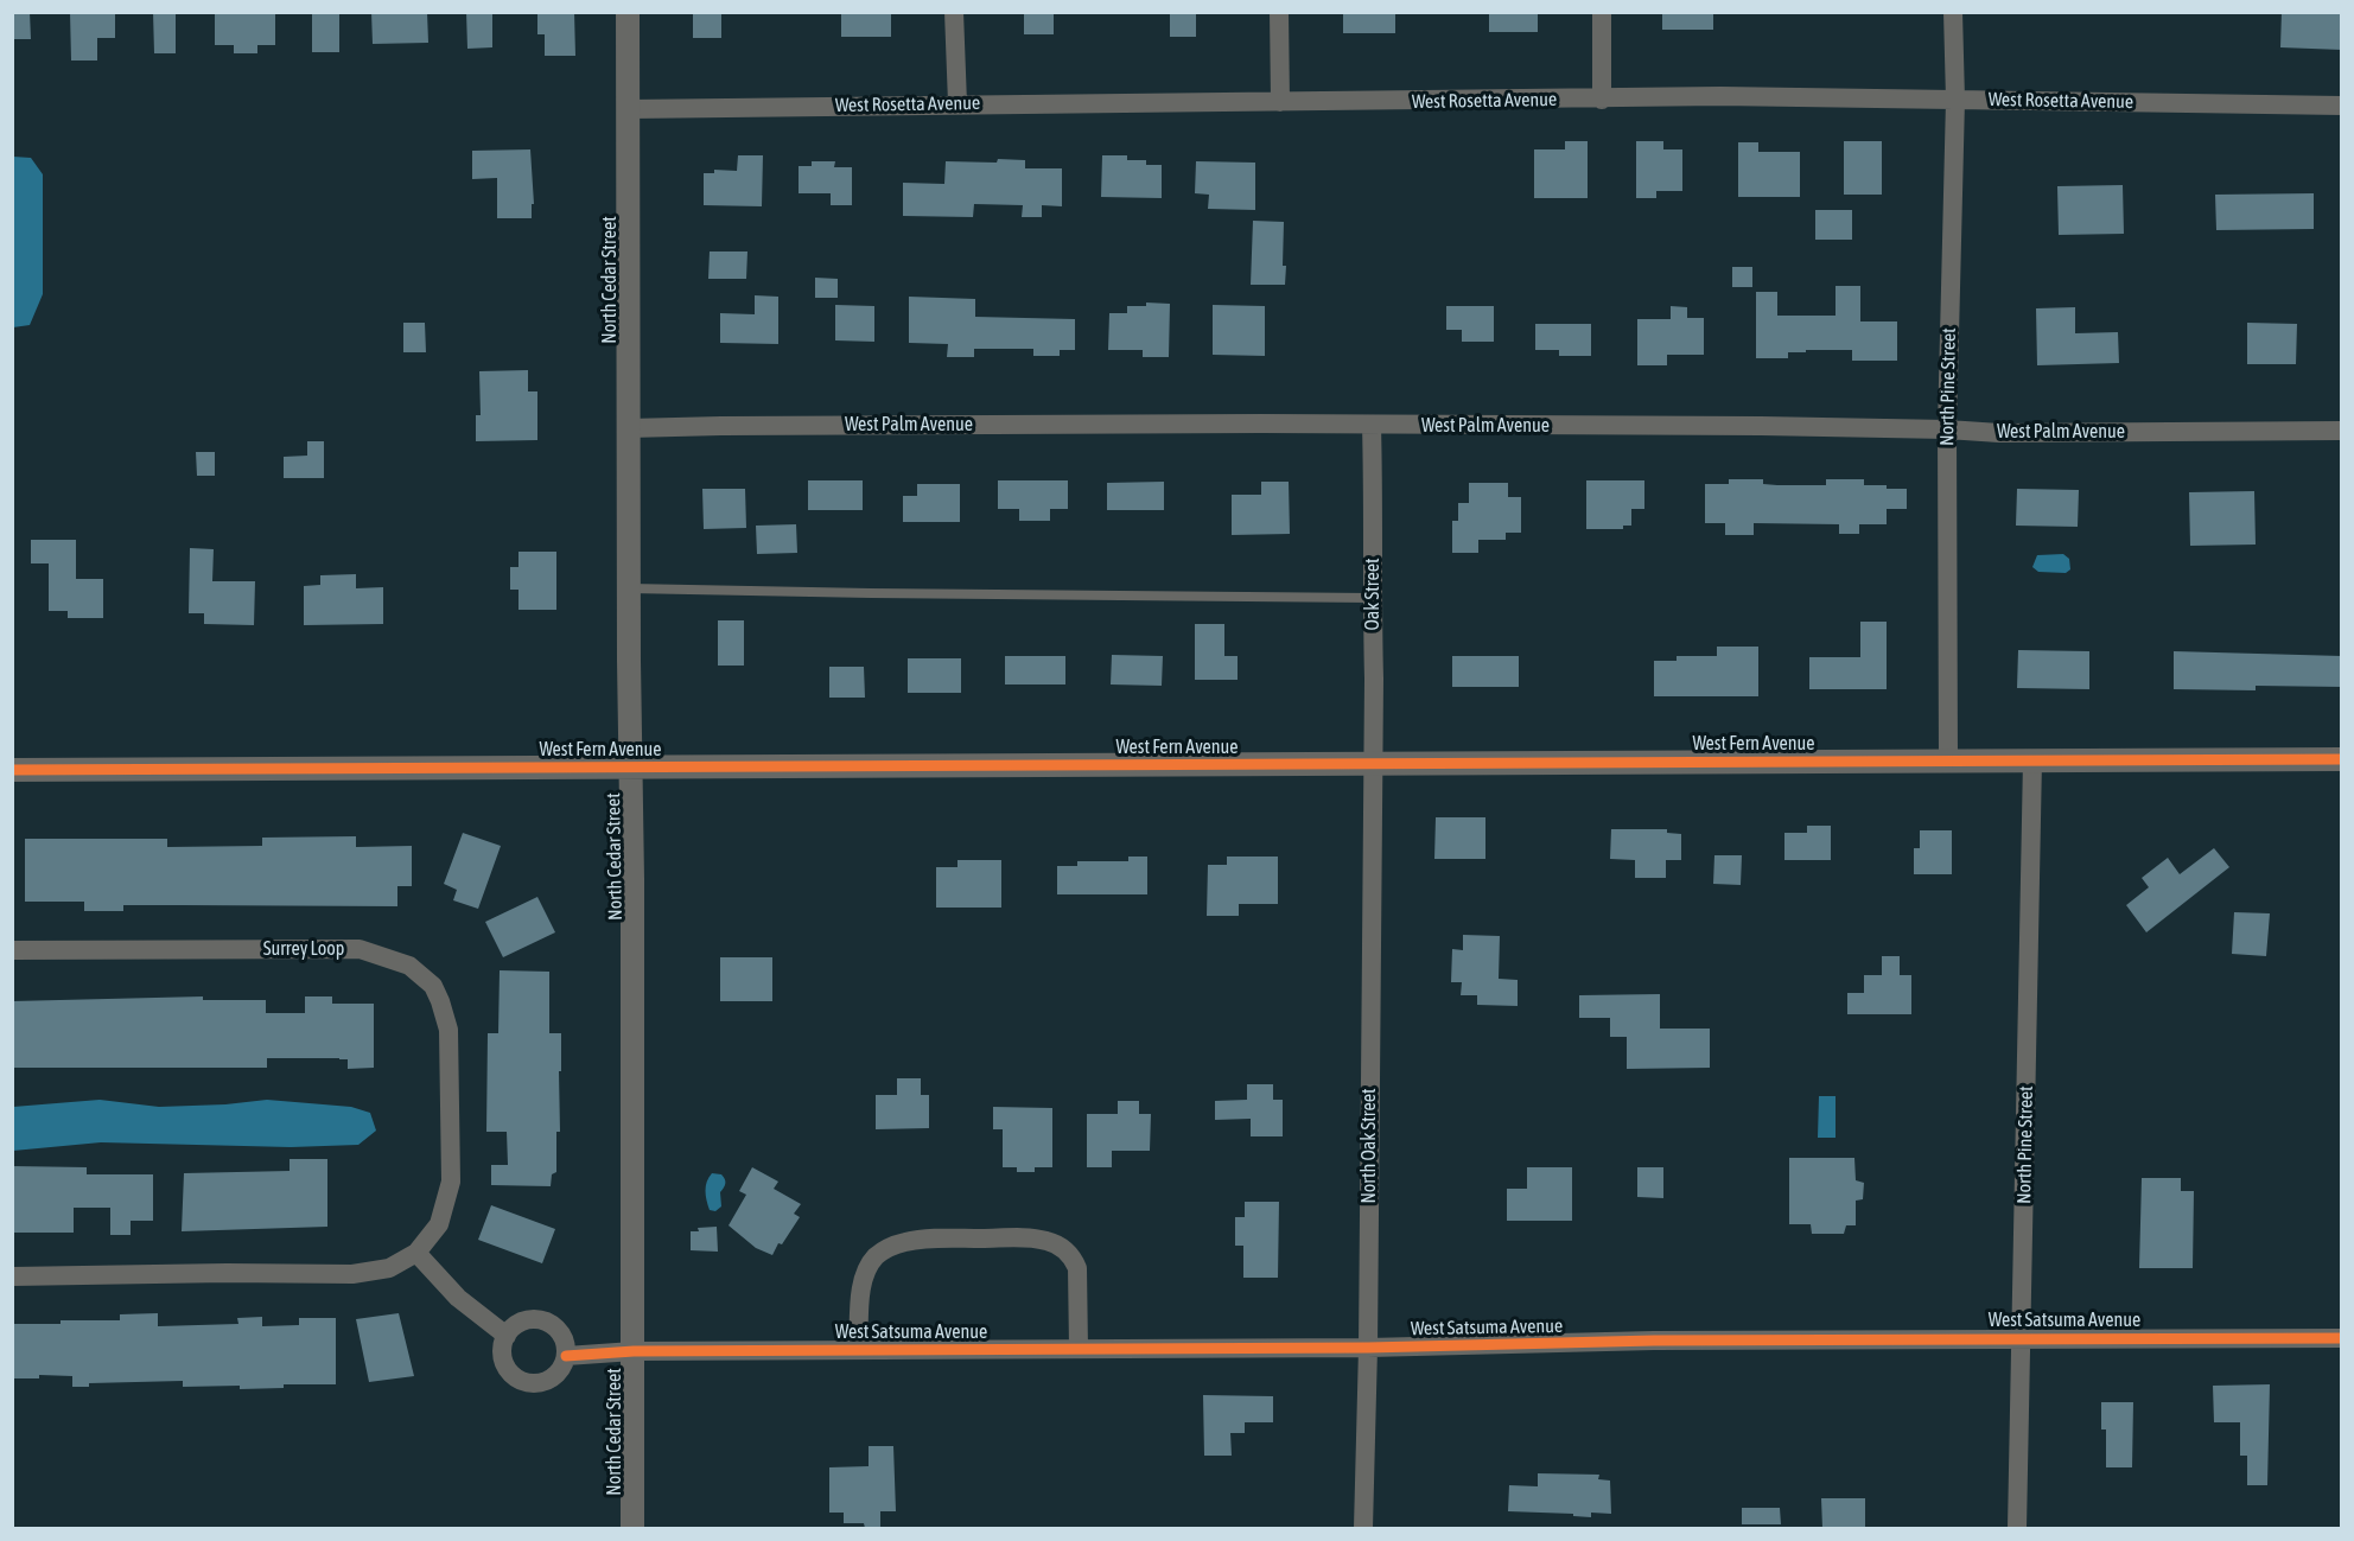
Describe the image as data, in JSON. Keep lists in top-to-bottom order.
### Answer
{
  "streets": {
    "street": [
      "West Rosetta Avenue",
      "North Cedar Street",
      "North Pine Street",
      "West Palm Avenue",
      "Oak Street",
      "West Fern Avenue",
      "Surrey Loop",
      "North Oak Street",
      "West Satsuma Avenue"
    ]
  },
  "crossings": [
    ["West Rosetta Avenue", "North Cedar Street"],
    ["West Rosetta Avenue", "North Pine Street"],
    ["North Cedar Street", "West Palm Avenue"],
    ["North Cedar Street", "West Fern Avenue"],
    ["North Cedar Street", "West Satsuma Avenue"],
    ["North Pine Street", "West Palm Avenue"],
    ["North Pine Street", "West Fern Avenue"],
    ["North Pine Street", "West Satsuma Avenue"],
    ["West Palm Avenue", "Oak Street"],
    ["Oak Street", "West Fern Avenue"],
    ["Oak Street", "North Oak Street"],
    ["West Fern Avenue", "North Oak Street"],
    ["North Oak Street", "West Satsuma Avenue"]
  ]
}
